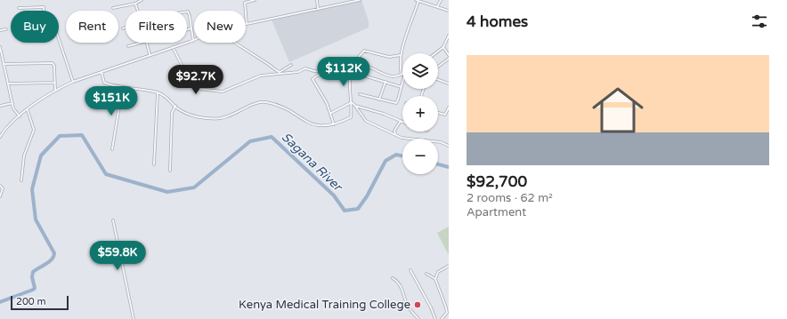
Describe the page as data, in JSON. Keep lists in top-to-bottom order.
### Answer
{
  "water": ["Sagana River"],
  "places": ["Kenya Medical Training College"],
  "scale_bar": "200 m",
  "page": {
    "heading": "4 homes",
    "chip": [
      "Buy",
      "Rent",
      "Filters",
      "New"
    ],
    "list": [
      {
        "name": "$92,700",
        "note": "2 rooms · 62 m² · Apartment"
      }
    ],
    "map_buttons": ["+", "−"],
    "price": [
      "$112K",
      "$92.7K",
      "$151K",
      "$59.8K"
    ],
    "scale": "200 m"
  }
}
